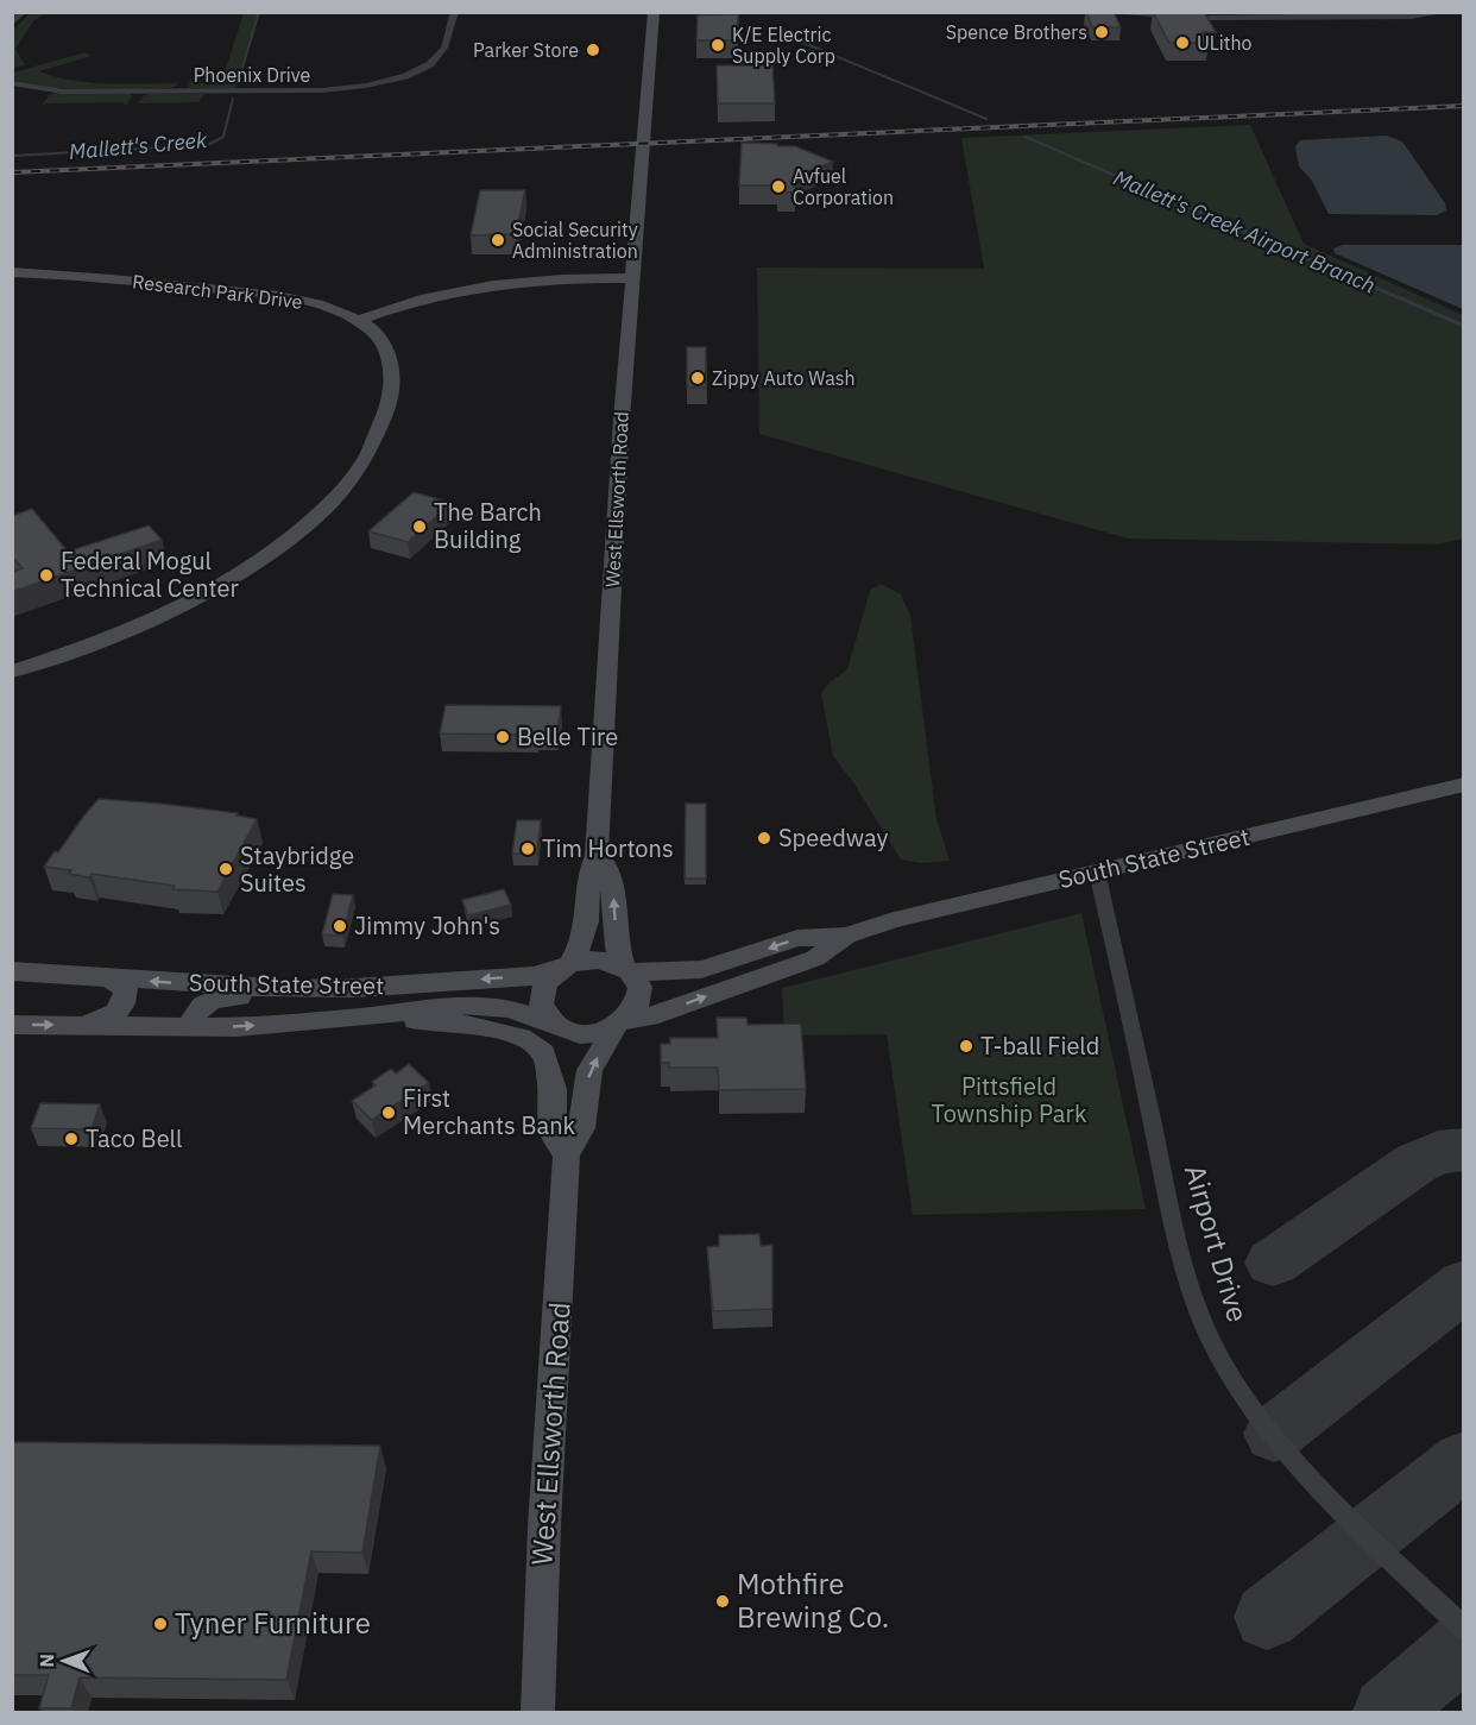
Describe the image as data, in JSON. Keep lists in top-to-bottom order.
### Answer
{
  "streets": {
    "main road": ["Research Park Drive", "West Ellsworth Road", "South State Street"],
    "street": ["Phoenix Drive", "Airport Drive"]
  },
  "crossings": [
    ["West Ellsworth Road", "South State Street"],
    ["South State Street", "Airport Drive"]
  ],
  "water": ["Mallett's Creek", "Mallett's Creek Airport Branch"],
  "parks": ["Pittsfield Township Park"],
  "places": [
    "Spence Brothers",
    "ULitho",
    "K/E Electric Supply Corp",
    "Parker Store",
    "Avfuel Corporation",
    "Social Security Administration",
    "Zippy Auto Wash",
    "The Barch Building",
    "Federal Mogul Technical Center",
    "Belle Tire",
    "Speedway",
    "Tim Hortons",
    "Staybridge Suites",
    "Jimmy John's",
    "T-ball Field",
    "First Merchants Bank",
    "Taco Bell",
    "Mothfire Brewing Co.",
    "Tyner Furniture"
  ],
  "north": "left"
}
